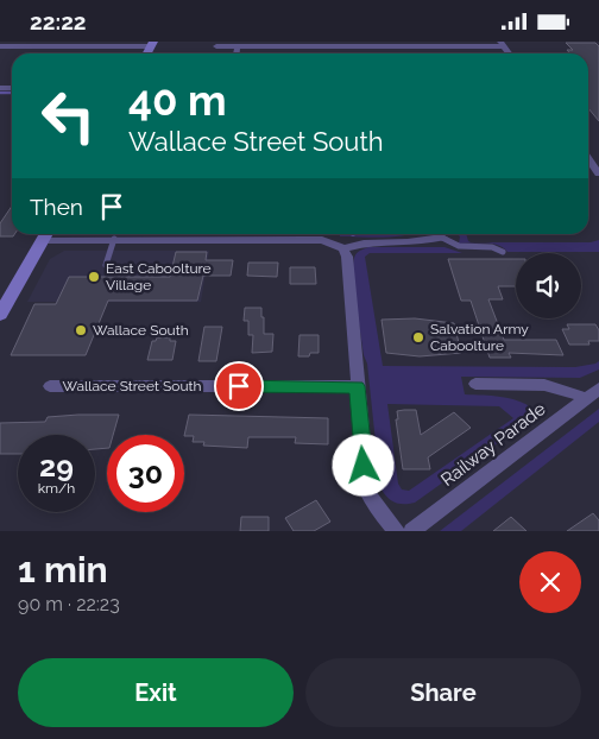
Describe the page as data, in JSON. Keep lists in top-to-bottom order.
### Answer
{
  "streets": {
    "street": ["Wallace Street South", "Railway Parade"]
  },
  "places": ["East Caboolture Village", "Wallace South", "Salvation Army Caboolture"],
  "page": {
    "status": "22:22",
    "turn": ["40 m", "Wallace Street South"],
    "then": "Then",
    "speed": "29 km/h",
    "limit": "30",
    "heading": ["1 min", "90 m · 22:23"],
    "buttons": ["Exit", "Share"]
  }
}
